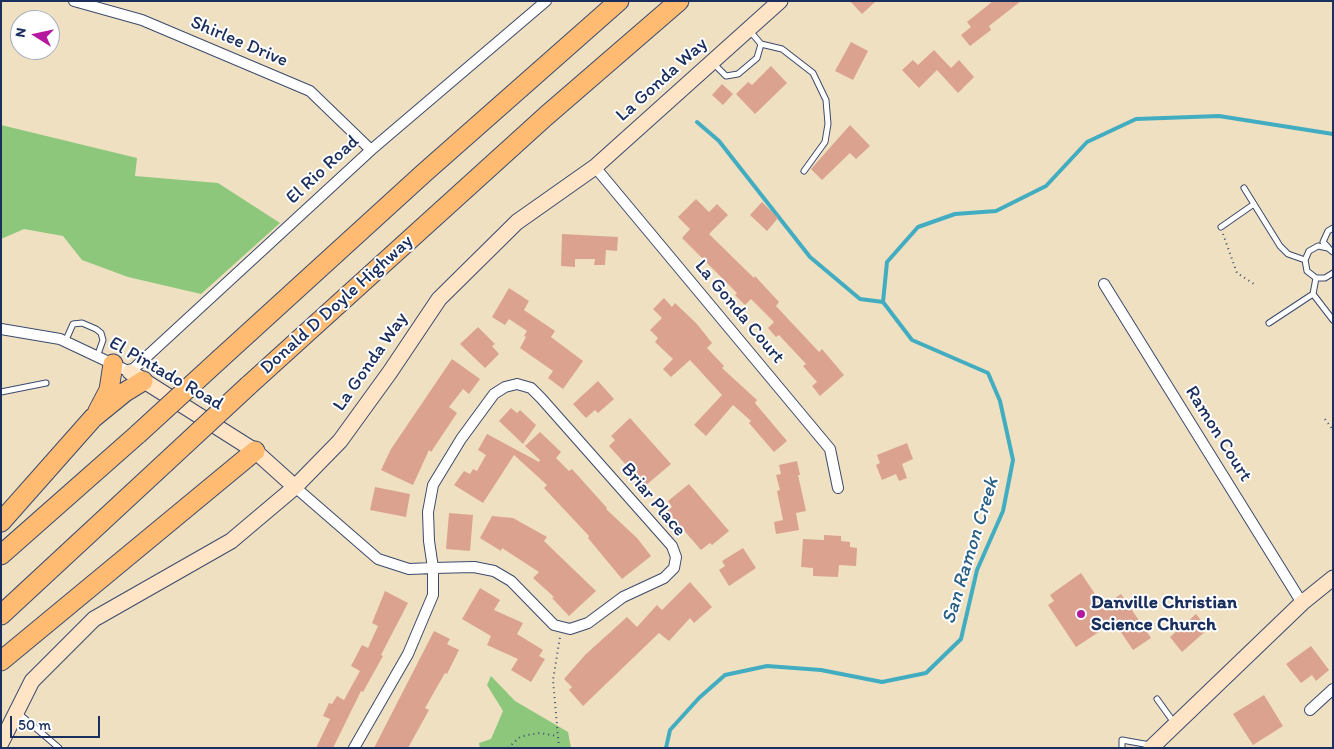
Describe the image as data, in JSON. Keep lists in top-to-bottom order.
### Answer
{
  "streets": {
    "highway": ["Donald D Doyle Highway"],
    "street": [
      "Shirlee Drive",
      "La Gonda Way",
      "El Rio Road",
      "La Gonda Court",
      "El Pintado Road",
      "Ramon Court",
      "Briar Place"
    ]
  },
  "crossings": [
    ["Shirlee Drive", "El Rio Road"],
    ["La Gonda Way", "La Gonda Court"],
    ["La Gonda Way", "El Pintado Road"],
    ["El Rio Road", "El Pintado Road"]
  ],
  "water": ["San Ramon Creek"],
  "places": ["Danville Christian Science Church"],
  "scale_bar": "50 m",
  "north": "left"
}
